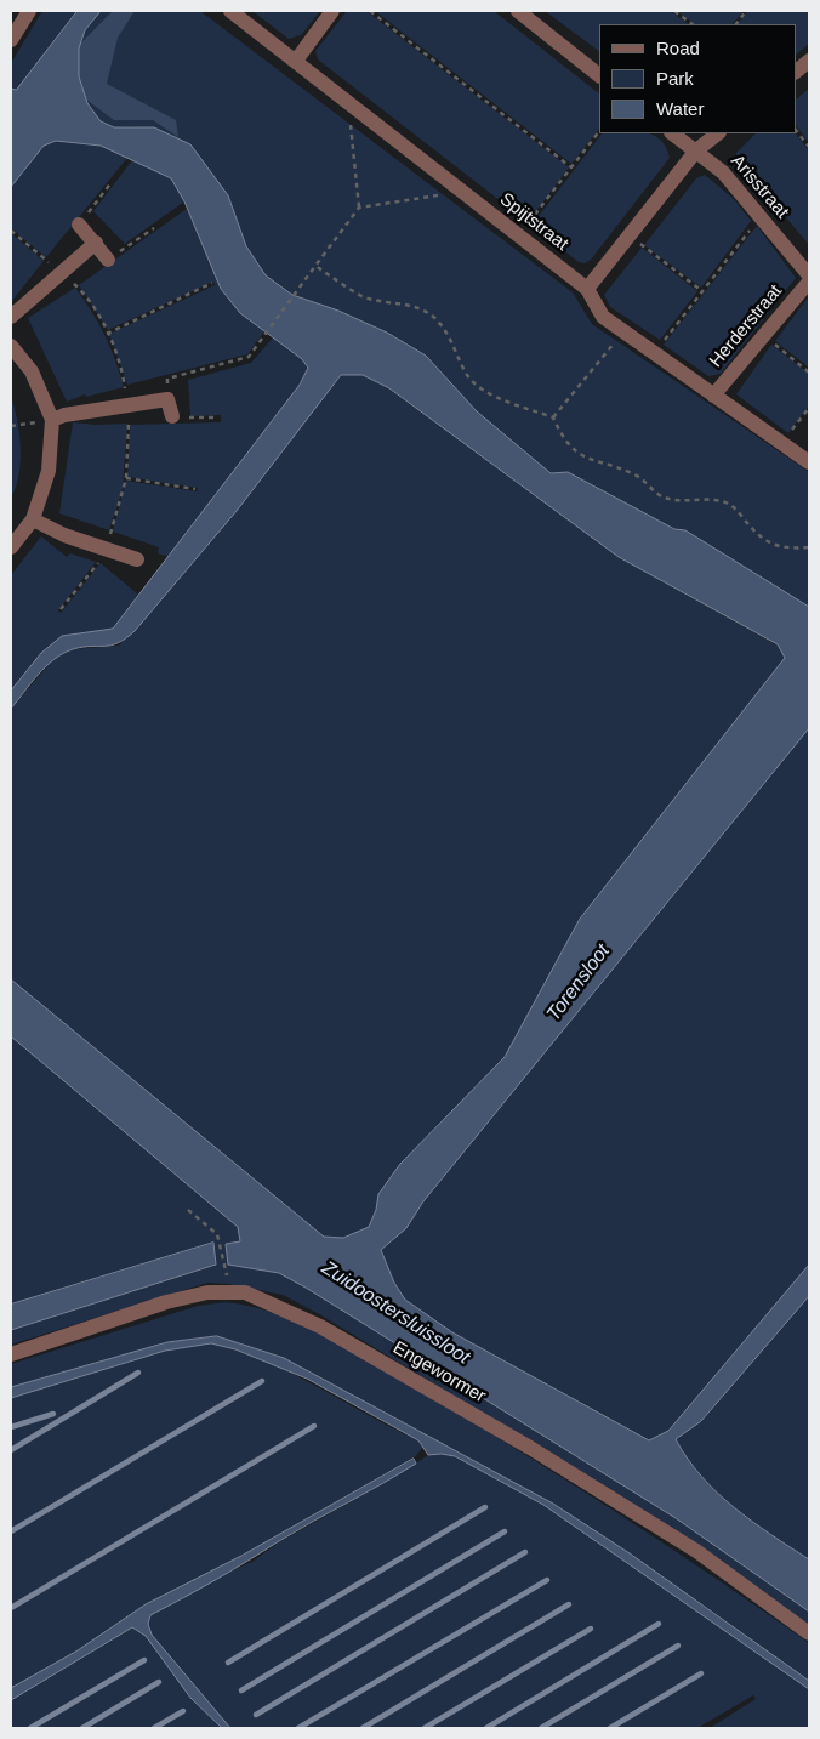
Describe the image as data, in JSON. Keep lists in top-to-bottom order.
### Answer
{
  "streets": {
    "street": [
      "Arisstraat",
      "Spijtstraat",
      "Herderstraat",
      "Engewormer"
    ]
  },
  "crossings": [
    ["Spijtstraat", "Herderstraat"]
  ],
  "water": ["Torensloot", "Zuidoostersluissloot"],
  "legend": ["Road", "Park", "Water"]
}
